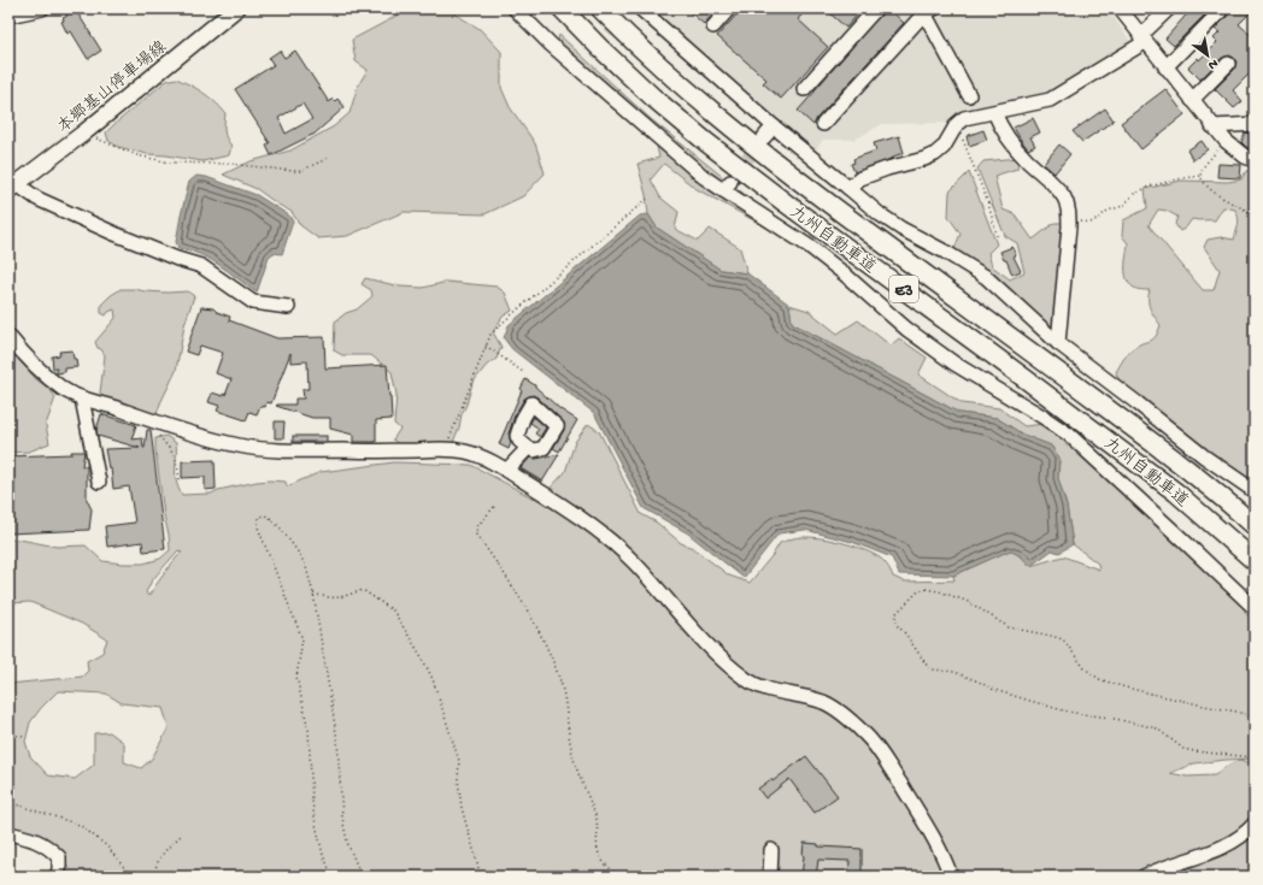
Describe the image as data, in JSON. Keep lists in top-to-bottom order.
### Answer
{
  "streets": {
    "highway": ["九州自動車道", "E3"],
    "main road": ["本郷基山停車場線"]
  },
  "north": "bottom right"
}
